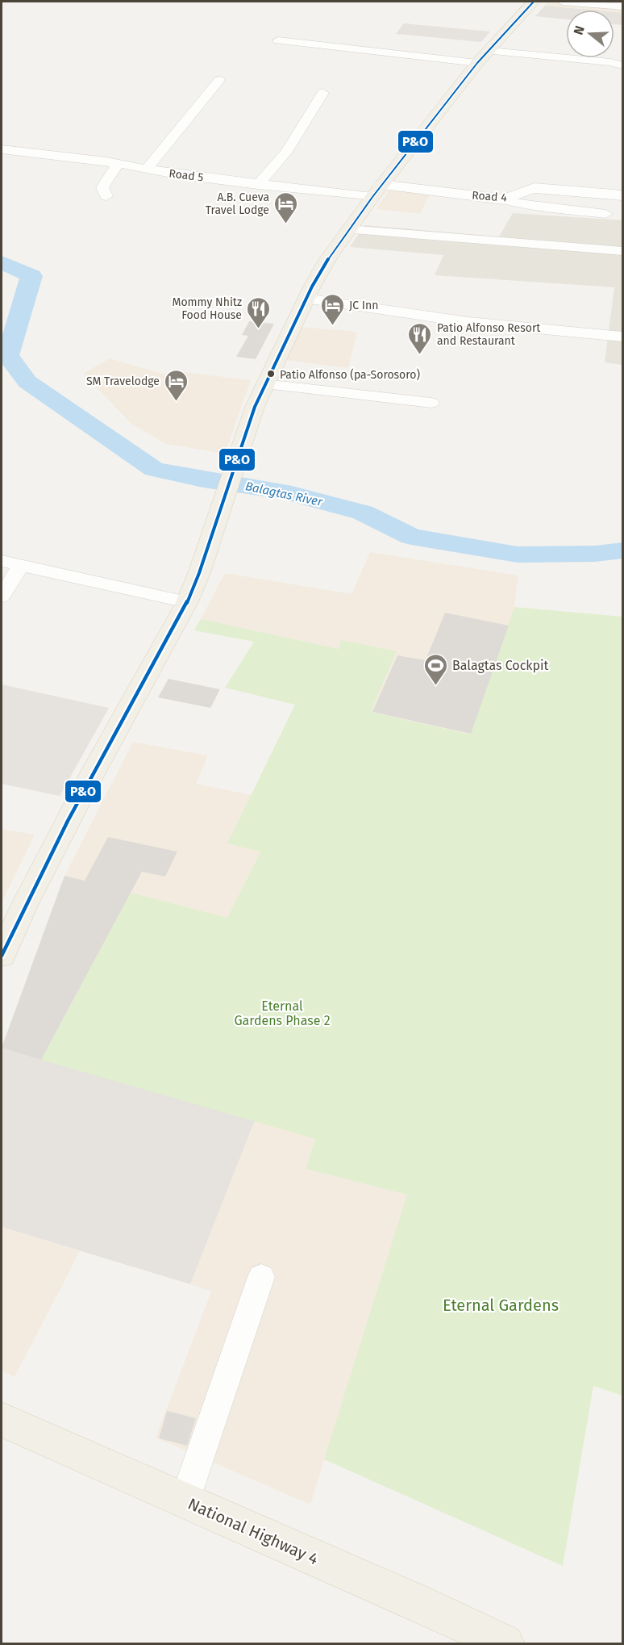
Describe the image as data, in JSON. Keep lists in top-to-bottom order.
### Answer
{
  "streets": {
    "main road": ["National Highway 4"],
    "street": ["Road 5", "Road 4"]
  },
  "crossings": [
    ["Road 5", "Road 4"]
  ],
  "water": ["Balagtas River"],
  "parks": ["Eternal Gardens Phase 2", "Eternal Gardens"],
  "places": {
    "hotel": ["A.B. Cueva Travel Lodge", "JC Inn", "SM Travelodge"],
    "restaurant": ["Mommy Nhitz Food House", "Patio Alfonso Resort and Restaurant"],
    "other": ["Patio Alfonso (pa-Sorosoro)"],
    "sports": ["Balagtas Cockpit"]
  },
  "lines": ["transit line P&O"],
  "north": "left"
}
